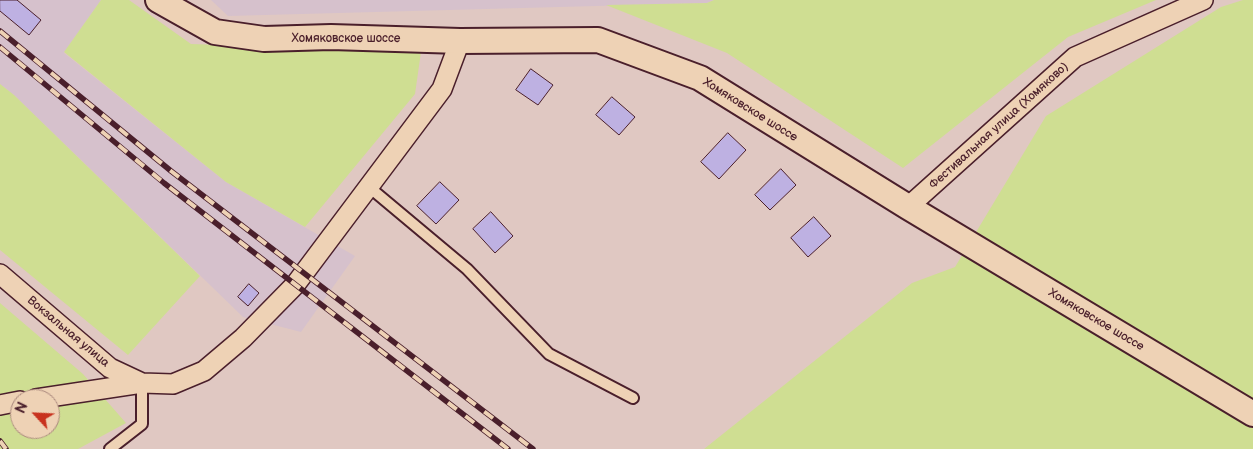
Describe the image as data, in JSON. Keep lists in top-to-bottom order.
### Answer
{
  "streets": {
    "street": ["Хомяковское шоссе", "Фестивальная улица (Хомяково)", "Вокзальная улица"]
  },
  "crossings": [
    ["Хомяковское шоссе", "Фестивальная улица (Хомяково)"]
  ],
  "north": "top left"
}
